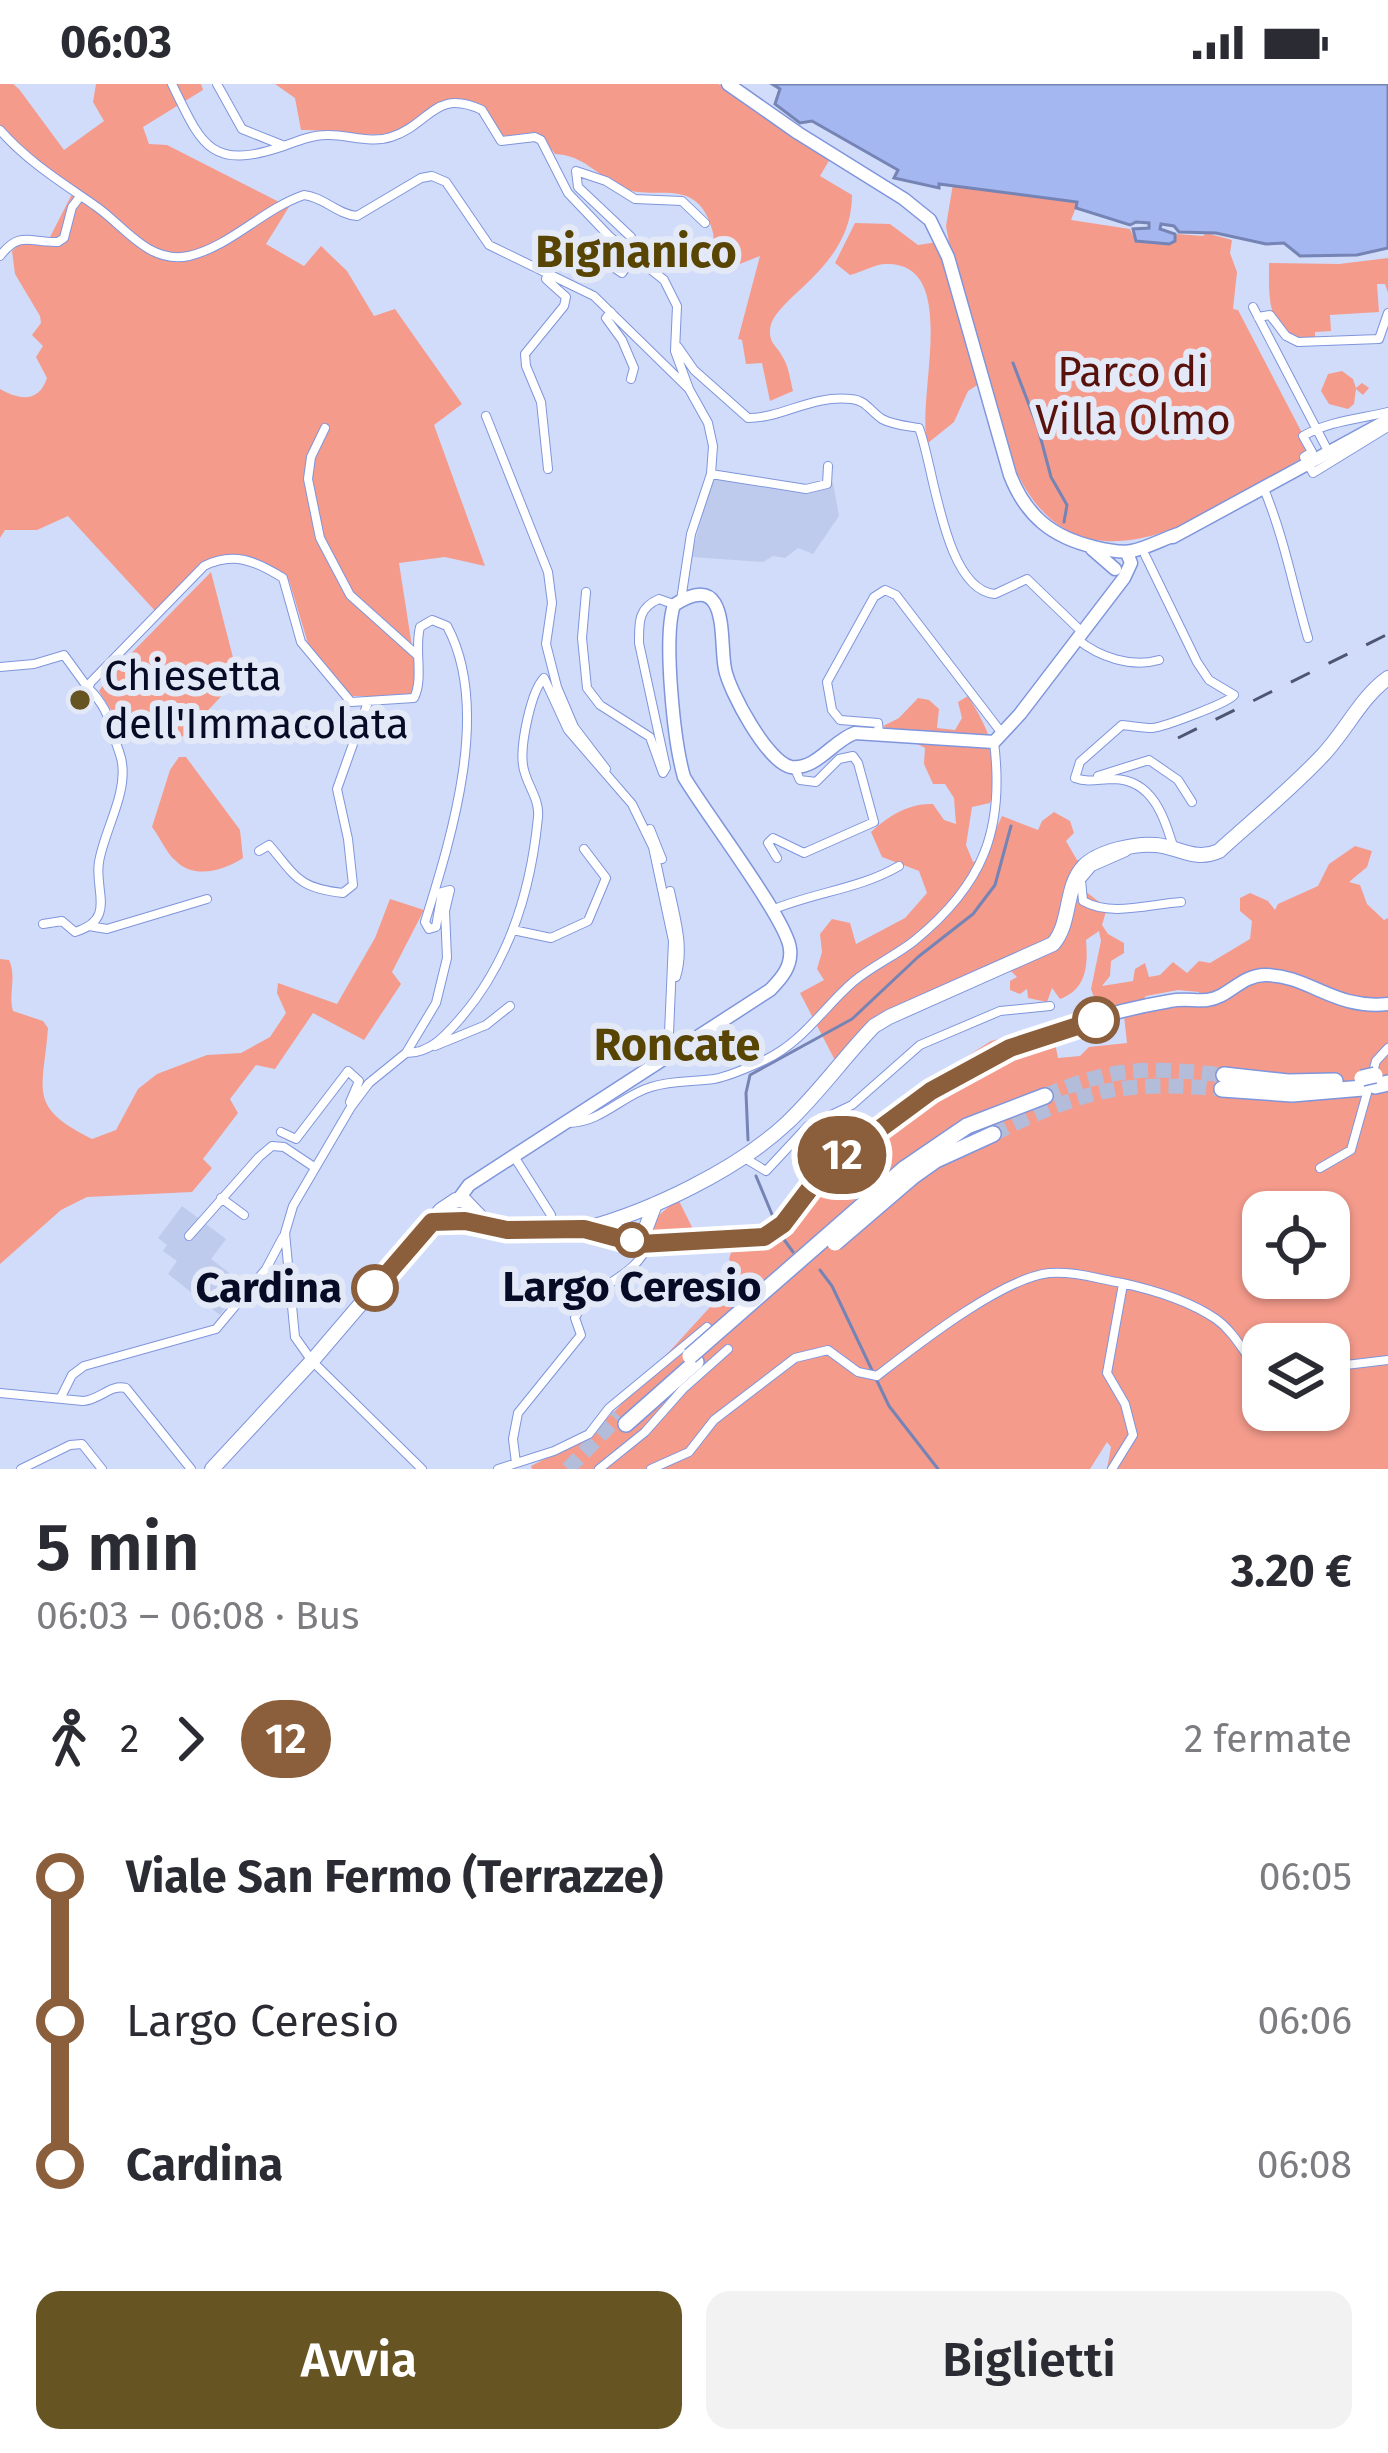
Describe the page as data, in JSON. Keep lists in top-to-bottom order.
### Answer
{
  "districts": ["Bignanico", "Roncate"],
  "parks": ["Parco di Villa Olmo"],
  "places": ["Chiesetta dell'Immacolata", "Largo Ceresio", "Cardina"],
  "lines": ["bus line 12"],
  "page": {
    "status": "06:03",
    "on_map": "12",
    "heading": ["5 min", "06:03 – 06:08 · Bus", "3.20 €"],
    "legs": ["2", "12", "2 fermate"],
    "list": [
      {
        "name": "Viale San Fermo (Terrazze)",
        "value": "06:05"
      },
      {
        "name": "Largo Ceresio",
        "value": "06:06"
      },
      {
        "name": "Cardina",
        "value": "06:08"
      }
    ],
    "buttons": ["Avvia", "Biglietti"]
  }
}
